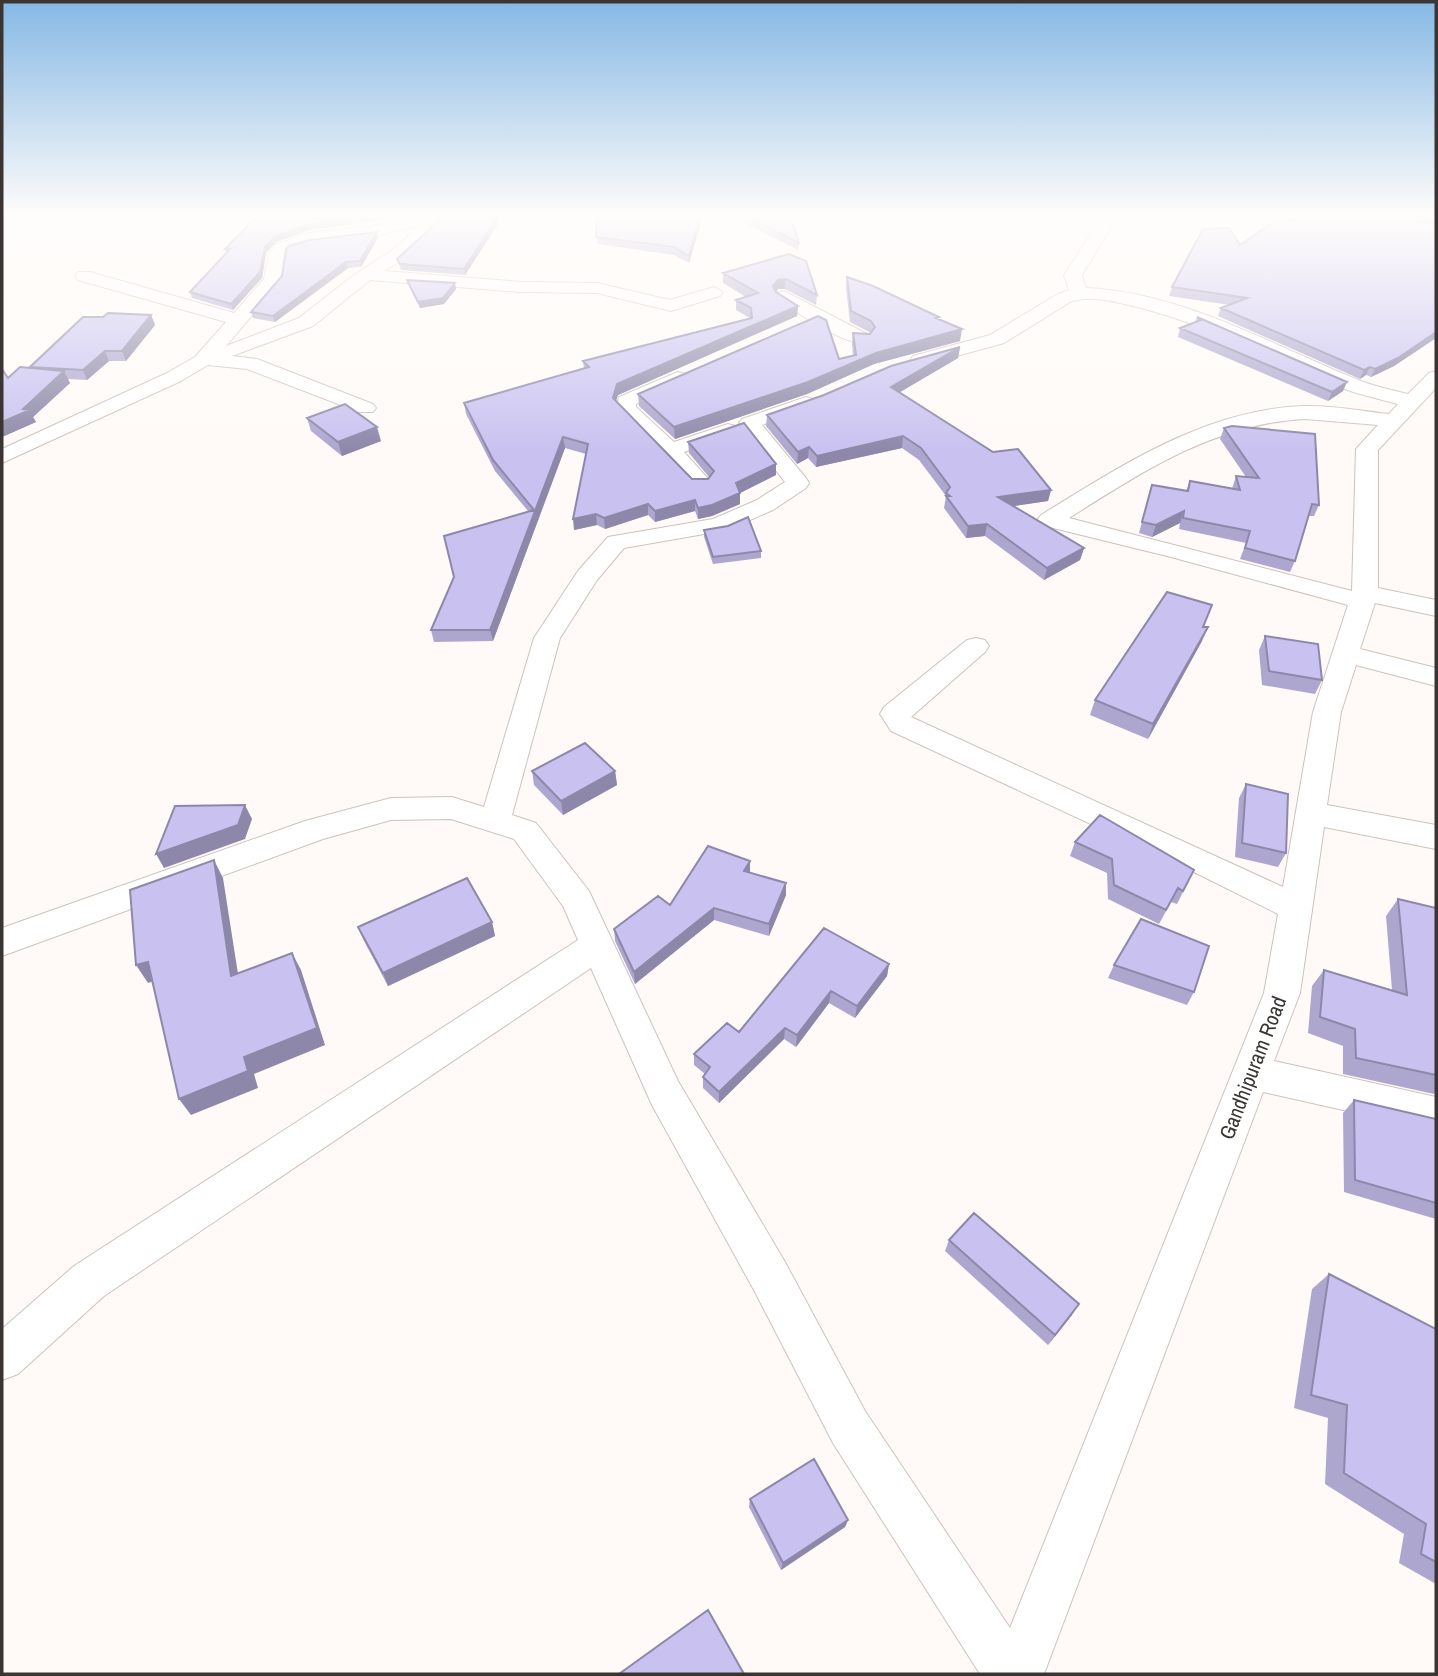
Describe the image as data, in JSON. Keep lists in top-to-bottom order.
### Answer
{
  "streets": {
    "street": ["Gandhipuram Road"]
  }
}
